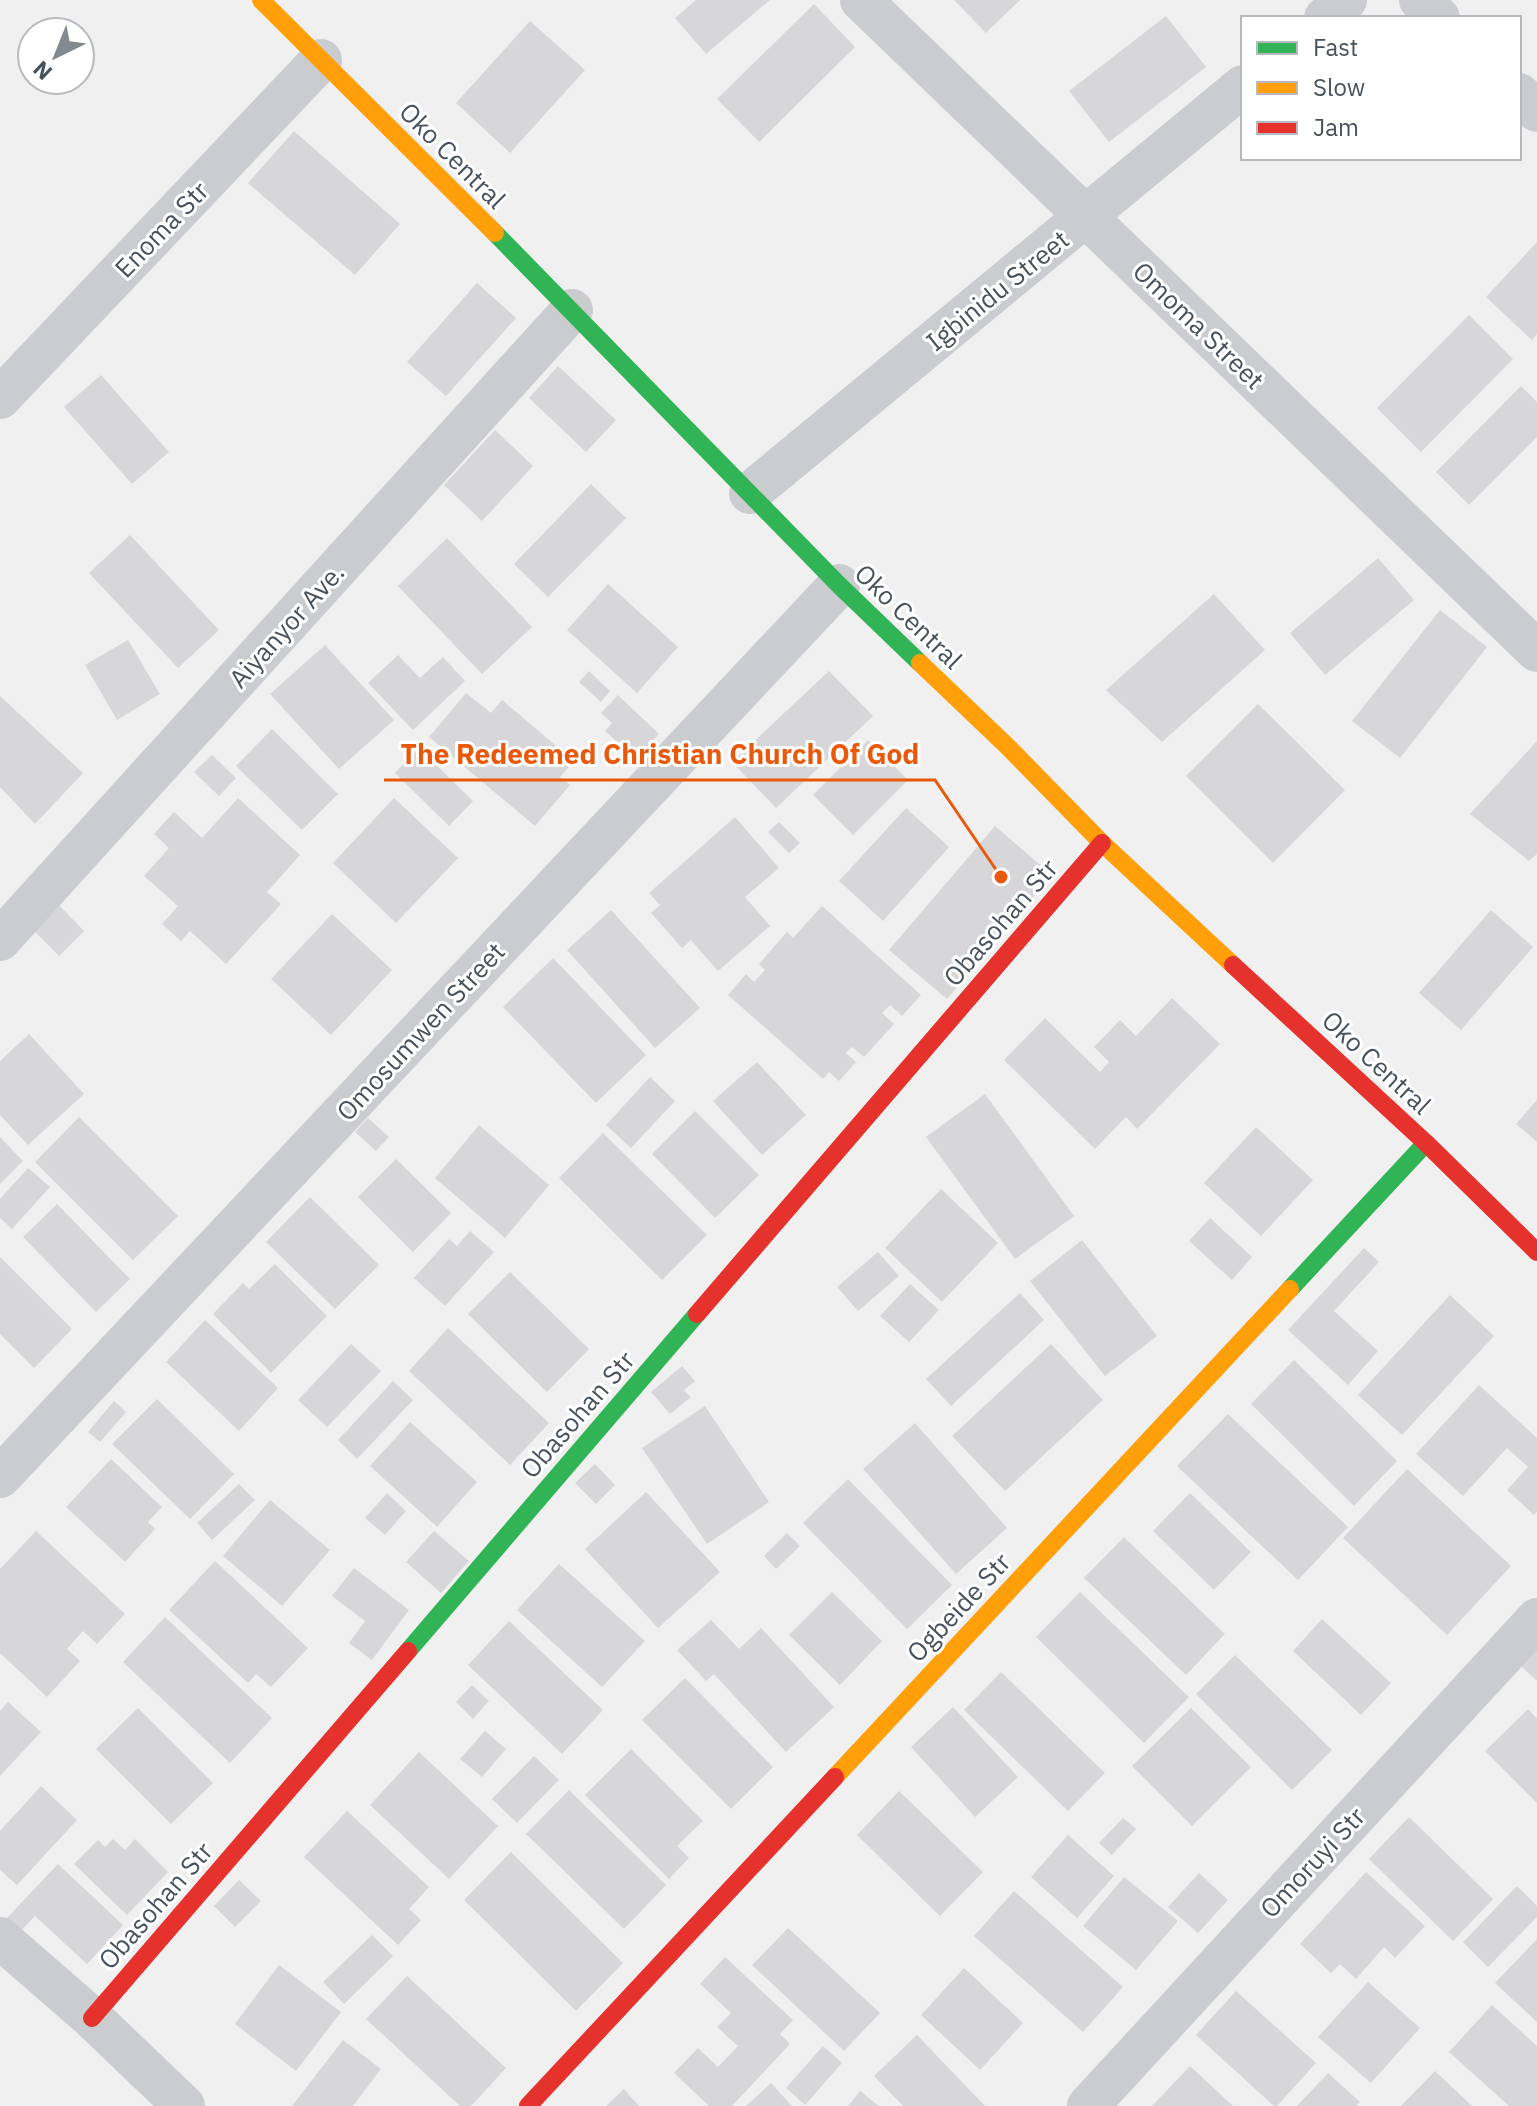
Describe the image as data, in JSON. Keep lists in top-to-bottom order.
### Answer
{
  "streets": {
    "street": [
      "Oko Central",
      "Enoma Str",
      "Igbinidu Street",
      "Omoma Street",
      "Aiyanyor Ave.",
      "Obasohan Str",
      "Omosumwen Street",
      "Ogbeide Str",
      "Omoruyi Str"
    ]
  },
  "crossings": [
    ["Oko Central", "Enoma Str"],
    ["Oko Central", "Igbinidu Street"],
    ["Oko Central", "Aiyanyor Ave."],
    ["Oko Central", "Obasohan Str"],
    ["Oko Central", "Omosumwen Street"],
    ["Oko Central", "Ogbeide Str"],
    ["Igbinidu Street", "Omoma Street"]
  ],
  "places": ["The Redeemed Christian Church Of God"],
  "legend": ["Fast", "Slow", "Jam"],
  "north": "bottom left"
}
